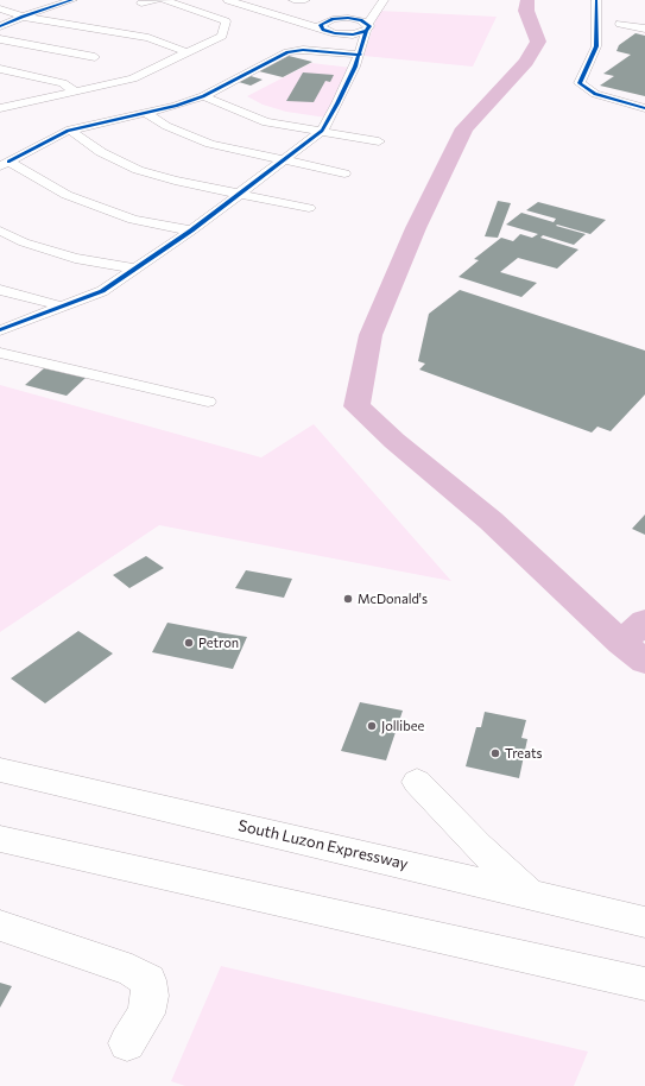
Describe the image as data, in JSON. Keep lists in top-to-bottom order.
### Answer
{
  "streets": {
    "highway": ["South Luzon Expressway"]
  },
  "places": [
    "McDonald's",
    "Petron",
    "Jollibee",
    "Treats"
  ]
}
